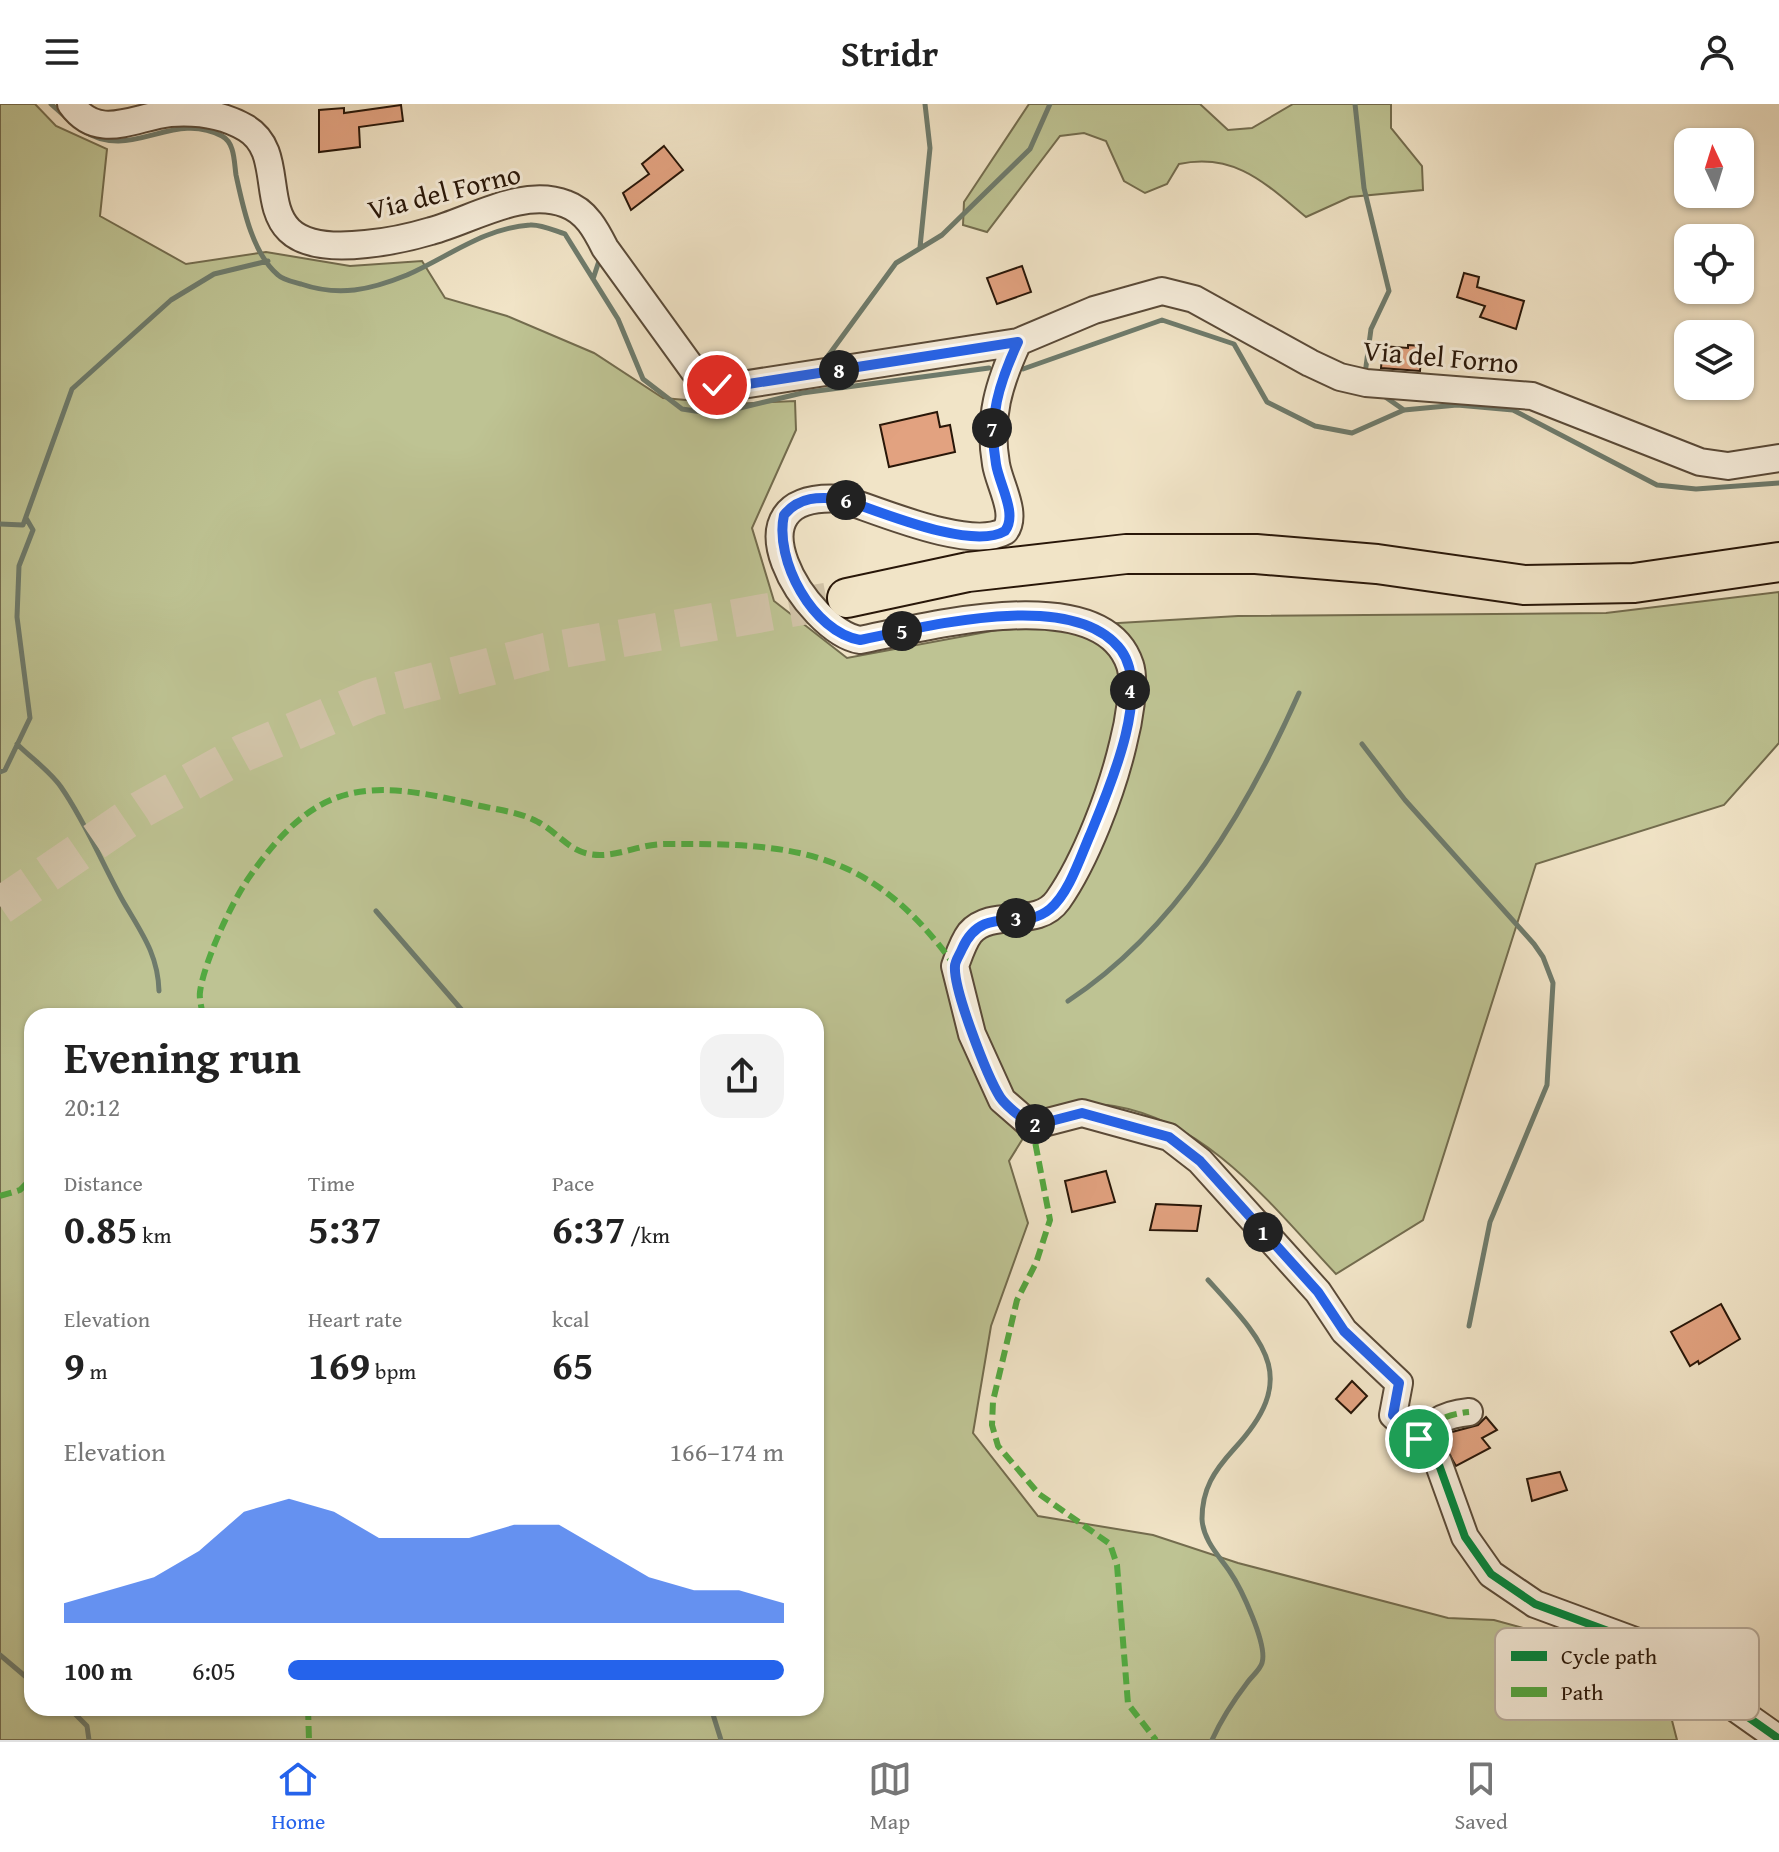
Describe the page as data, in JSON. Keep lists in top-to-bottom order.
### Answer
{
  "streets": {
    "street": ["Via del Forno"]
  },
  "legend": ["Cycle path", "Path"],
  "north": "top",
  "page": {
    "header": "Stridr",
    "pins": [
      "8",
      "7",
      "6",
      "5",
      "4",
      "3",
      "2",
      "1"
    ],
    "heading": ["Evening run", "20:12"],
    "stats": [
      ["Distance", "0.85 km"],
      ["Time", "5:37"],
      ["Pace", "6:37 /km"],
      ["Elevation", "9 m"],
      ["Heart rate", "169 bpm"],
      ["kcal", "65"]
    ],
    "chart": ["Elevation", "166–174 m"],
    "list": [
      {
        "name": "100 m",
        "note": "6:05"
      }
    ],
    "tabs": ["Home", "Map", "Saved"]
  }
}
